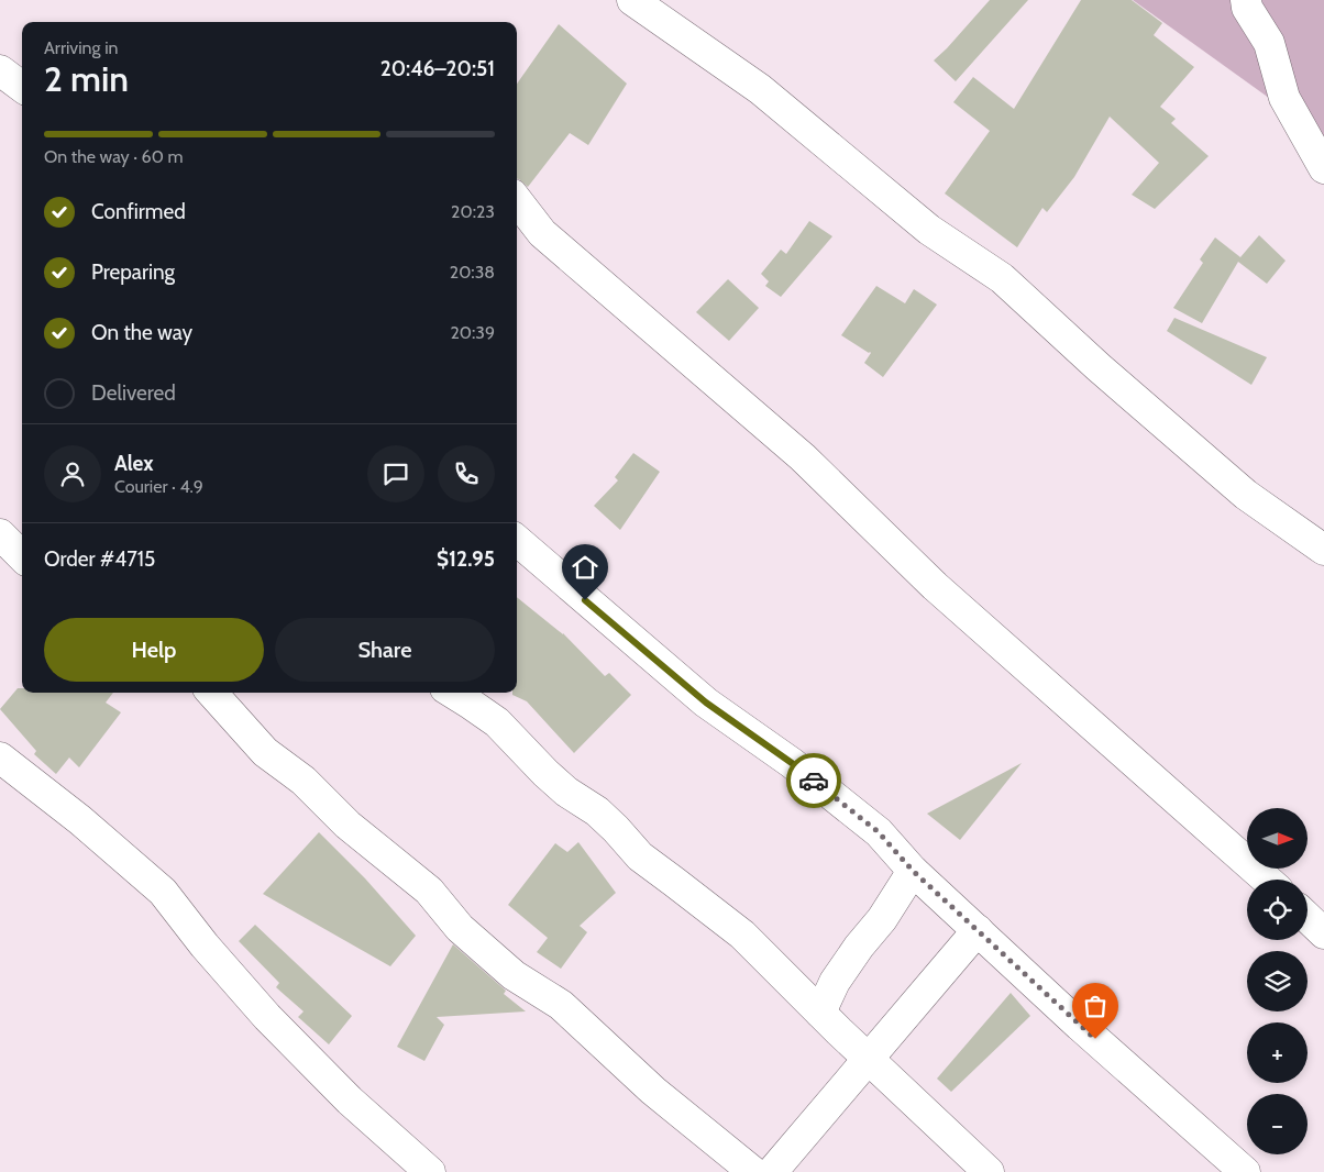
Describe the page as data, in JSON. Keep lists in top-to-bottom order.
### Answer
{
  "north": "right",
  "page": {
    "heading": ["2 min", "Arriving in", "20:46–20:51"],
    "panel": [
      "Alex",
      "Courier · 4.9",
      "Order #4715",
      "$12.95"
    ],
    "bar": "On the way · 60 m",
    "list": [
      ["Confirmed", "20:23"],
      ["Preparing", "20:38"],
      ["On the way", "20:39"],
      "Delivered"
    ],
    "buttons": ["Help", "Share"],
    "map_buttons": ["+", "−"]
  }
}
